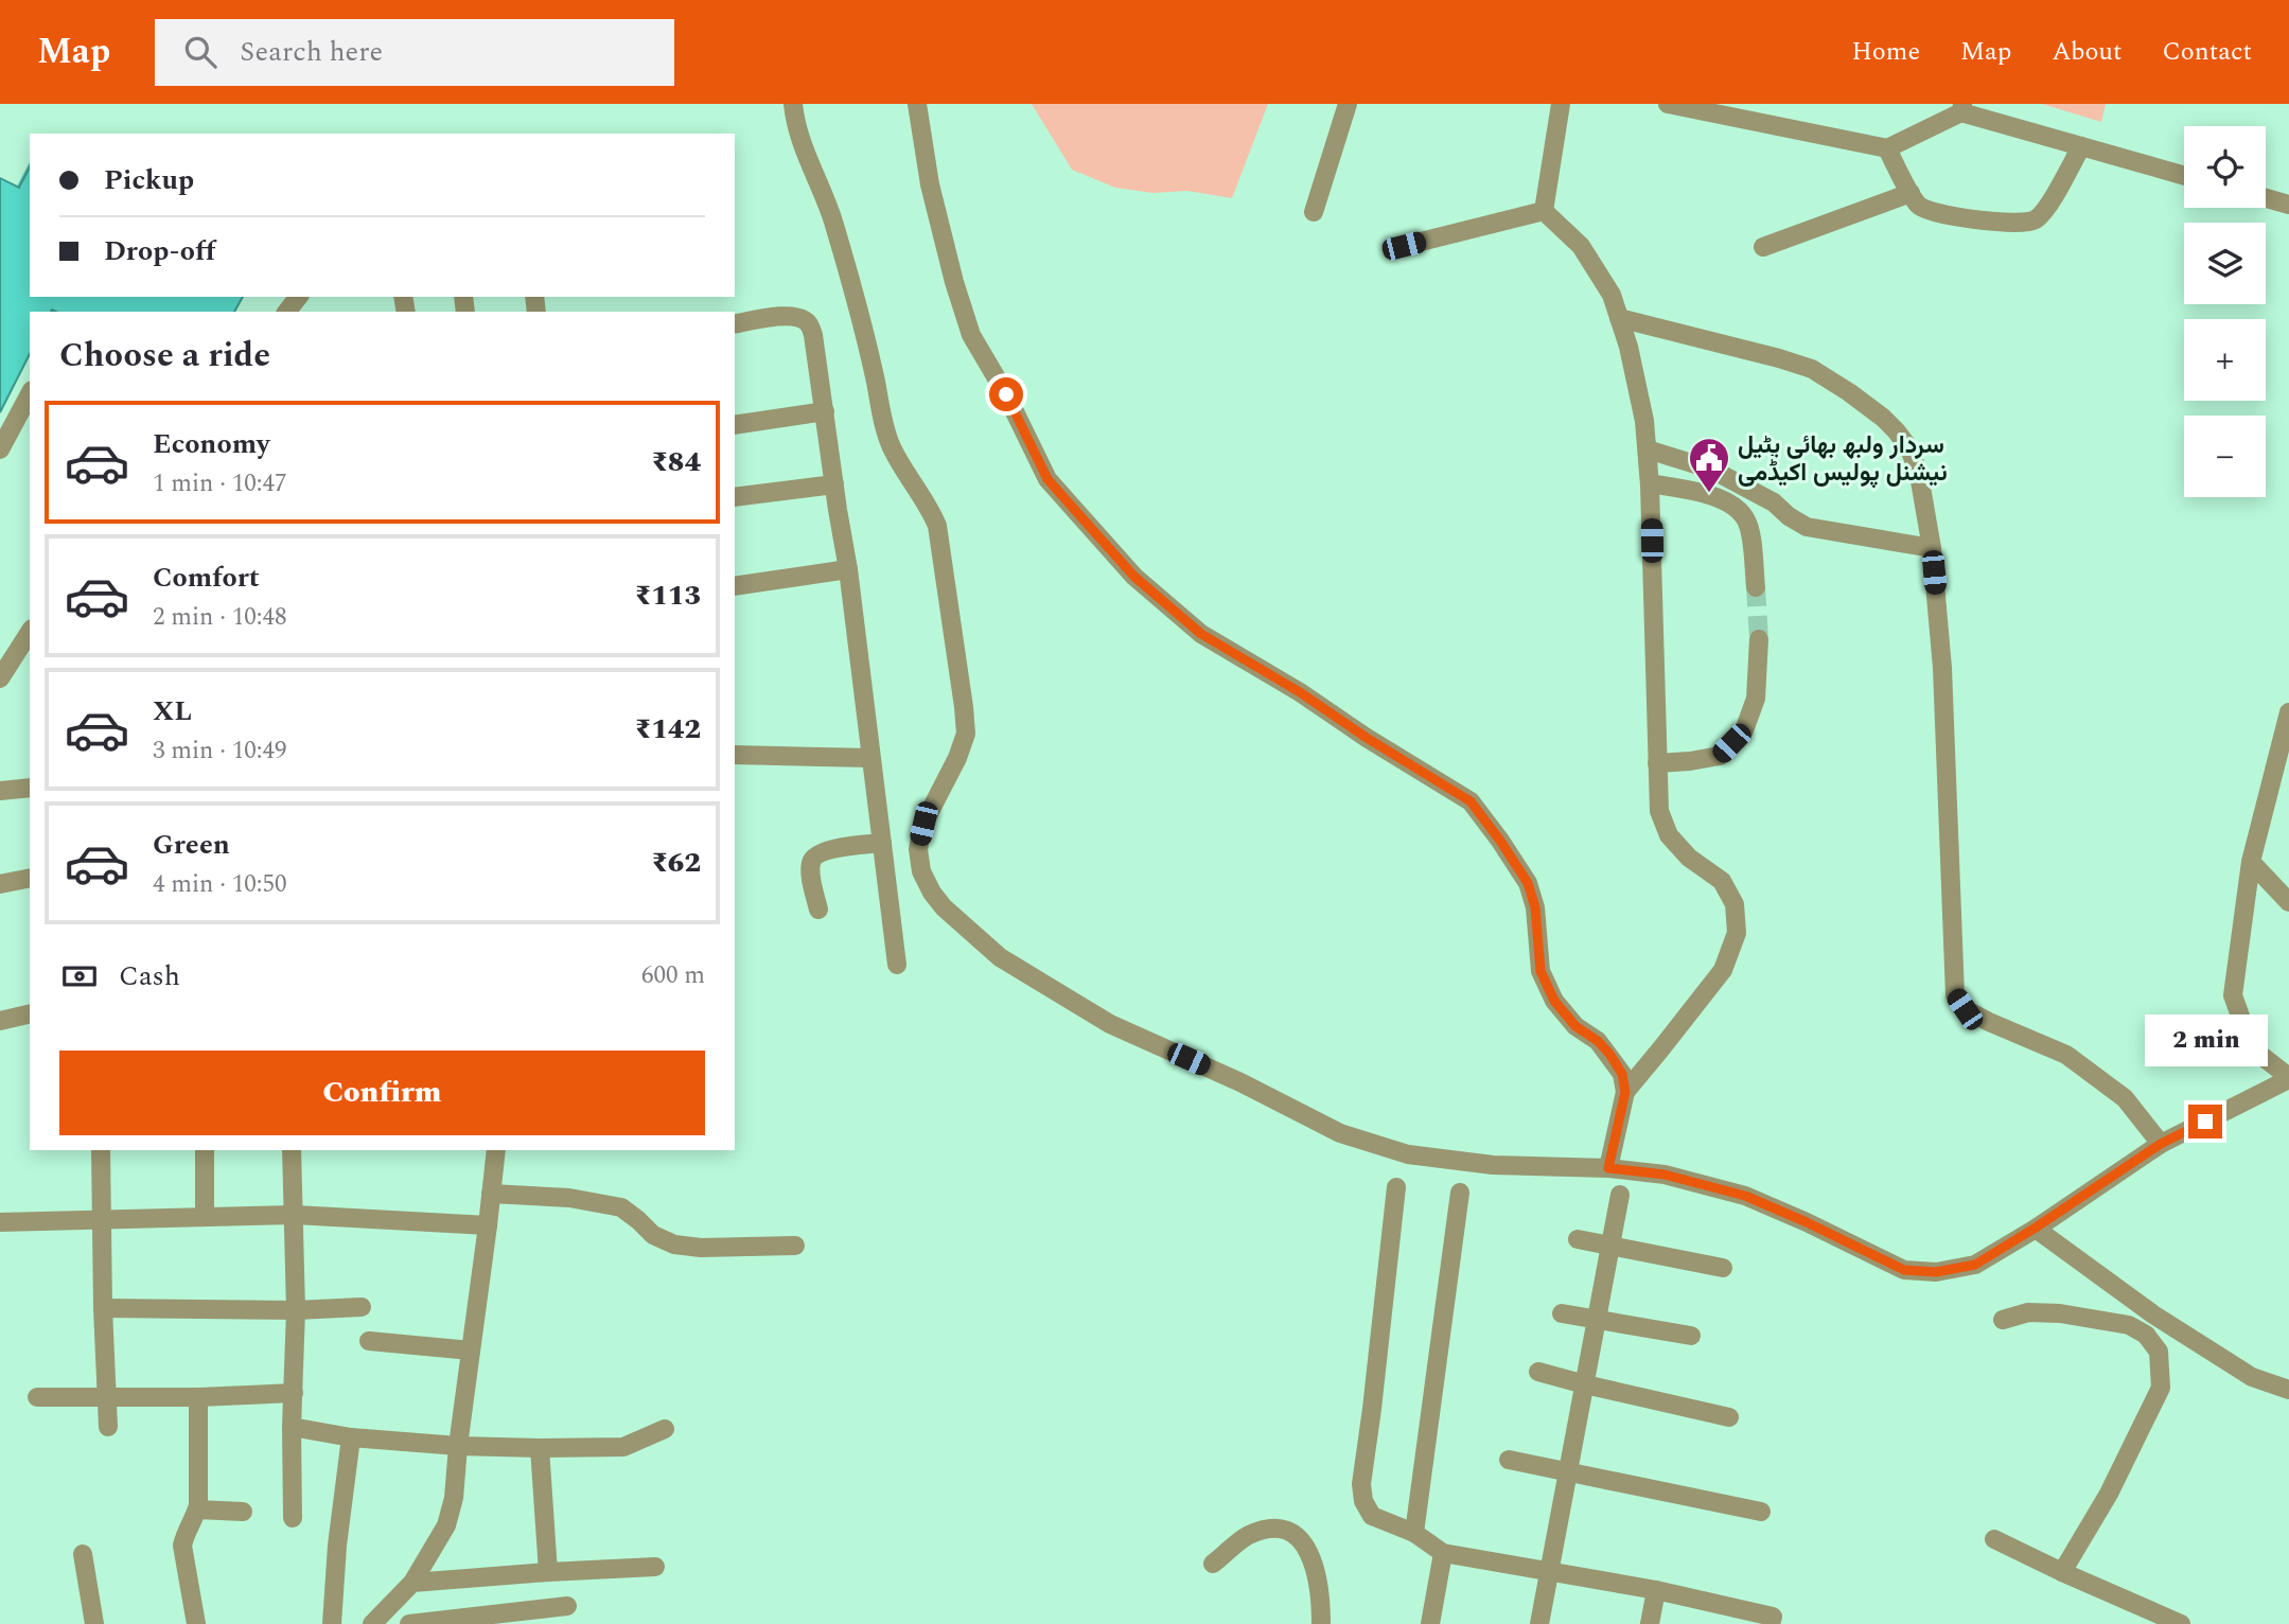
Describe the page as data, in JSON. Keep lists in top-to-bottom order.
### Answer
{
  "places": {
    "public building": ["سردار ولبھ بھائی پٹیل نیشنل پولیس اکیڈمی"]
  },
  "page": {
    "header": "Map",
    "search": "Search here",
    "nav": [
      "Home",
      "Map",
      "About",
      "Contact"
    ],
    "map_buttons": ["+", "−"],
    "banner": ["Pickup", "Drop-off"],
    "heading": "Choose a ride",
    "list": [
      {
        "name": "Economy",
        "note": "1 min · 10:47",
        "value": "₹84"
      },
      {
        "name": "Comfort",
        "note": "2 min · 10:48",
        "value": "₹113"
      },
      {
        "name": "XL",
        "note": "3 min · 10:49",
        "value": "₹142"
      },
      {
        "name": "Green",
        "note": "4 min · 10:50",
        "value": "₹62"
      }
    ],
    "pay": ["Cash", "600 m"],
    "bubble": "2 min",
    "buttons": "Confirm"
  }
}
